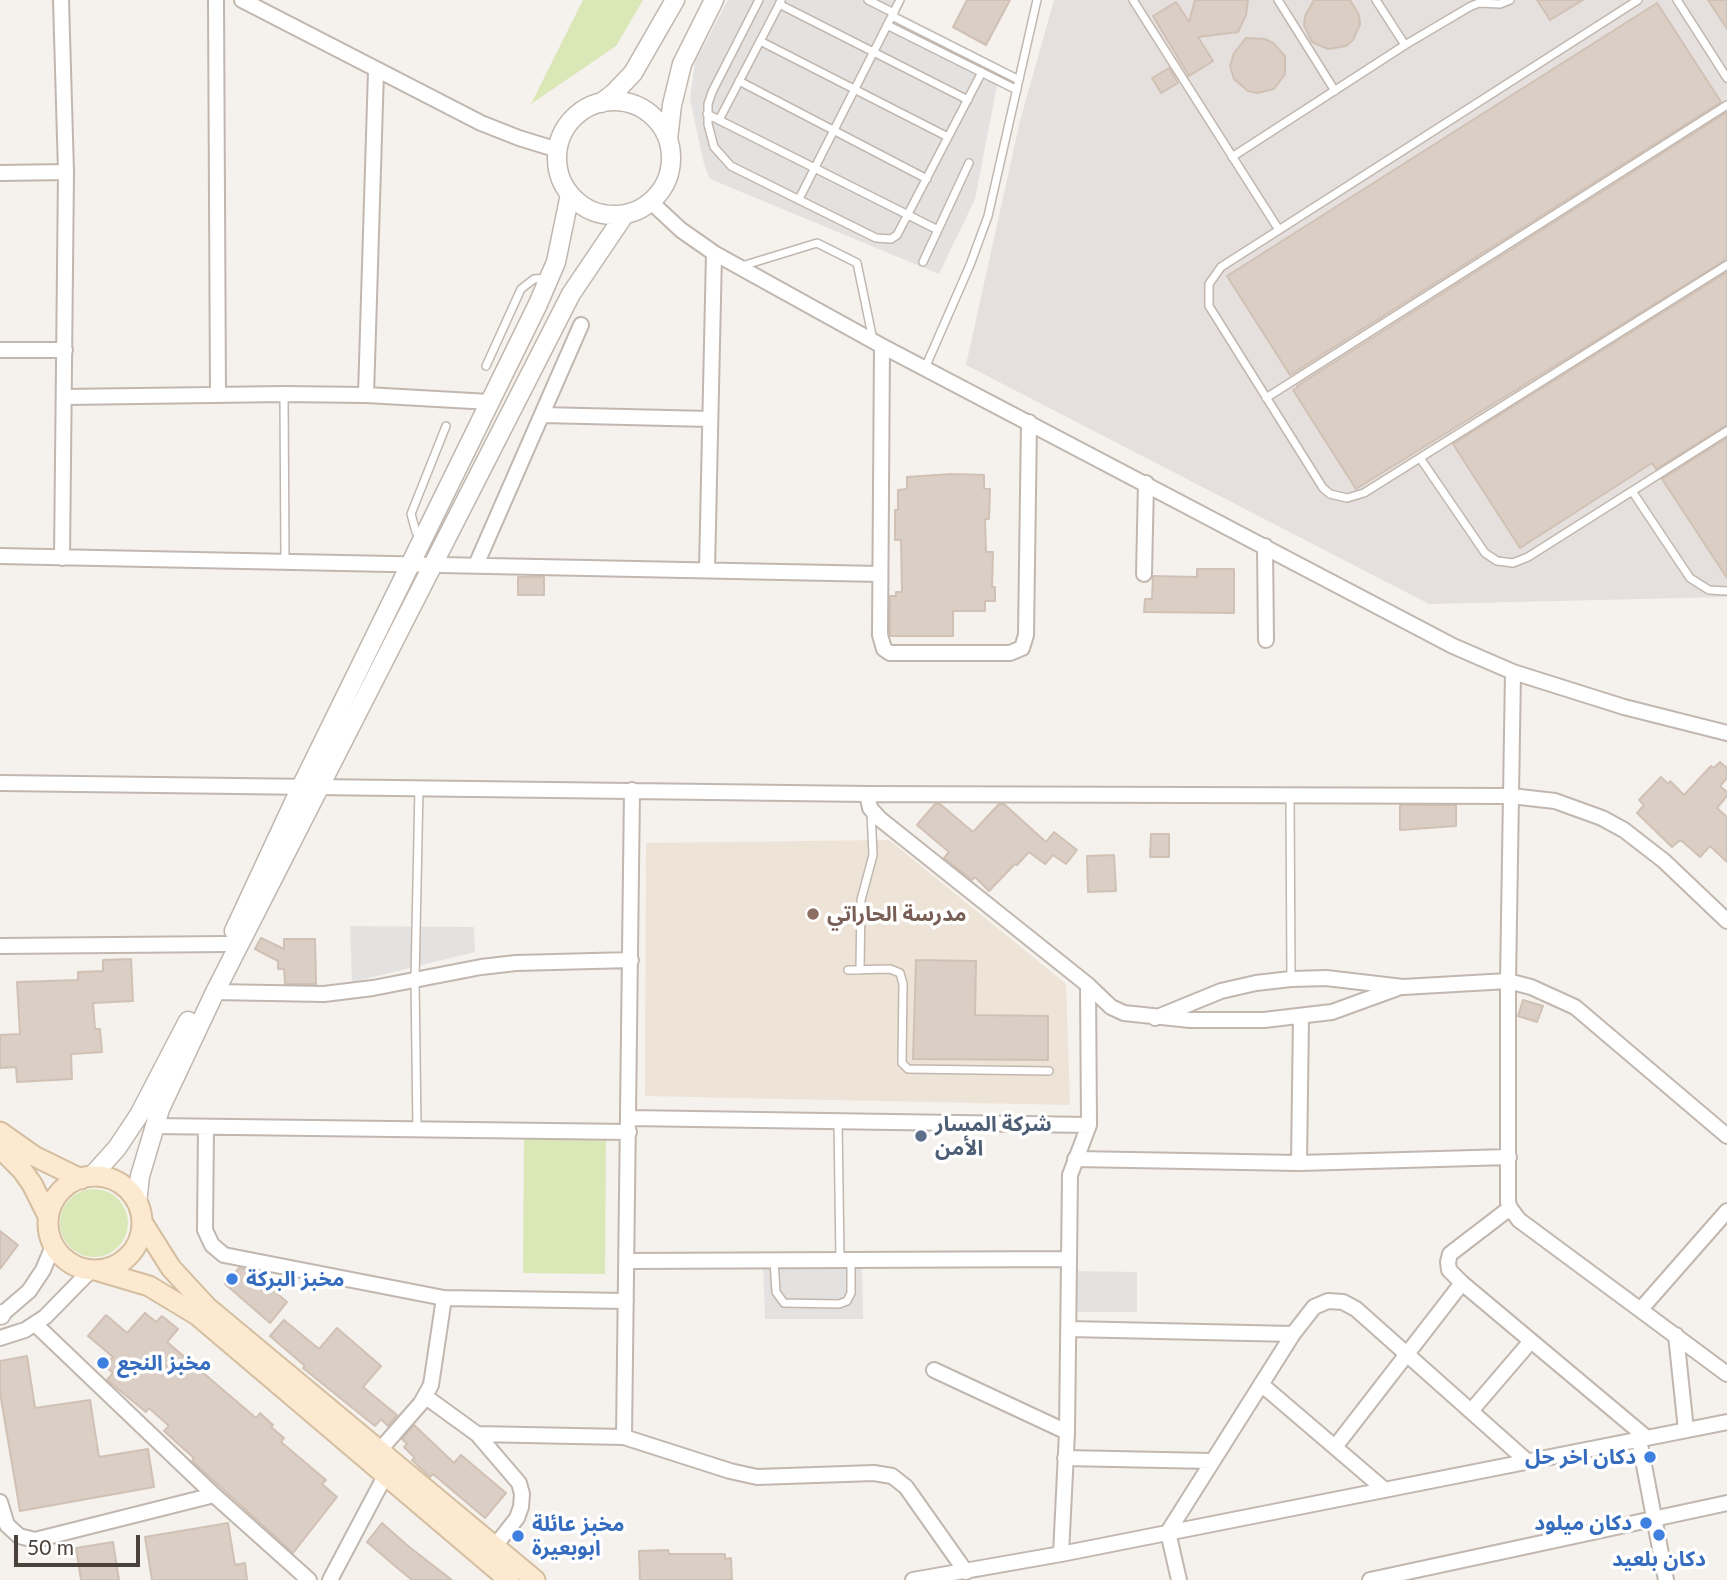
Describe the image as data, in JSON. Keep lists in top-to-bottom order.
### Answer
{
  "places": [
    "مدرسة الحاراتي",
    "شركة المسار الأمن",
    "مخبز البركة",
    "مخبز النجع",
    "دكان اخر حل",
    "دكان ميلود",
    "دكان بلعيد",
    "مخبز عائلة ابوبعيرة"
  ],
  "scale_bar": "50 m"
}
